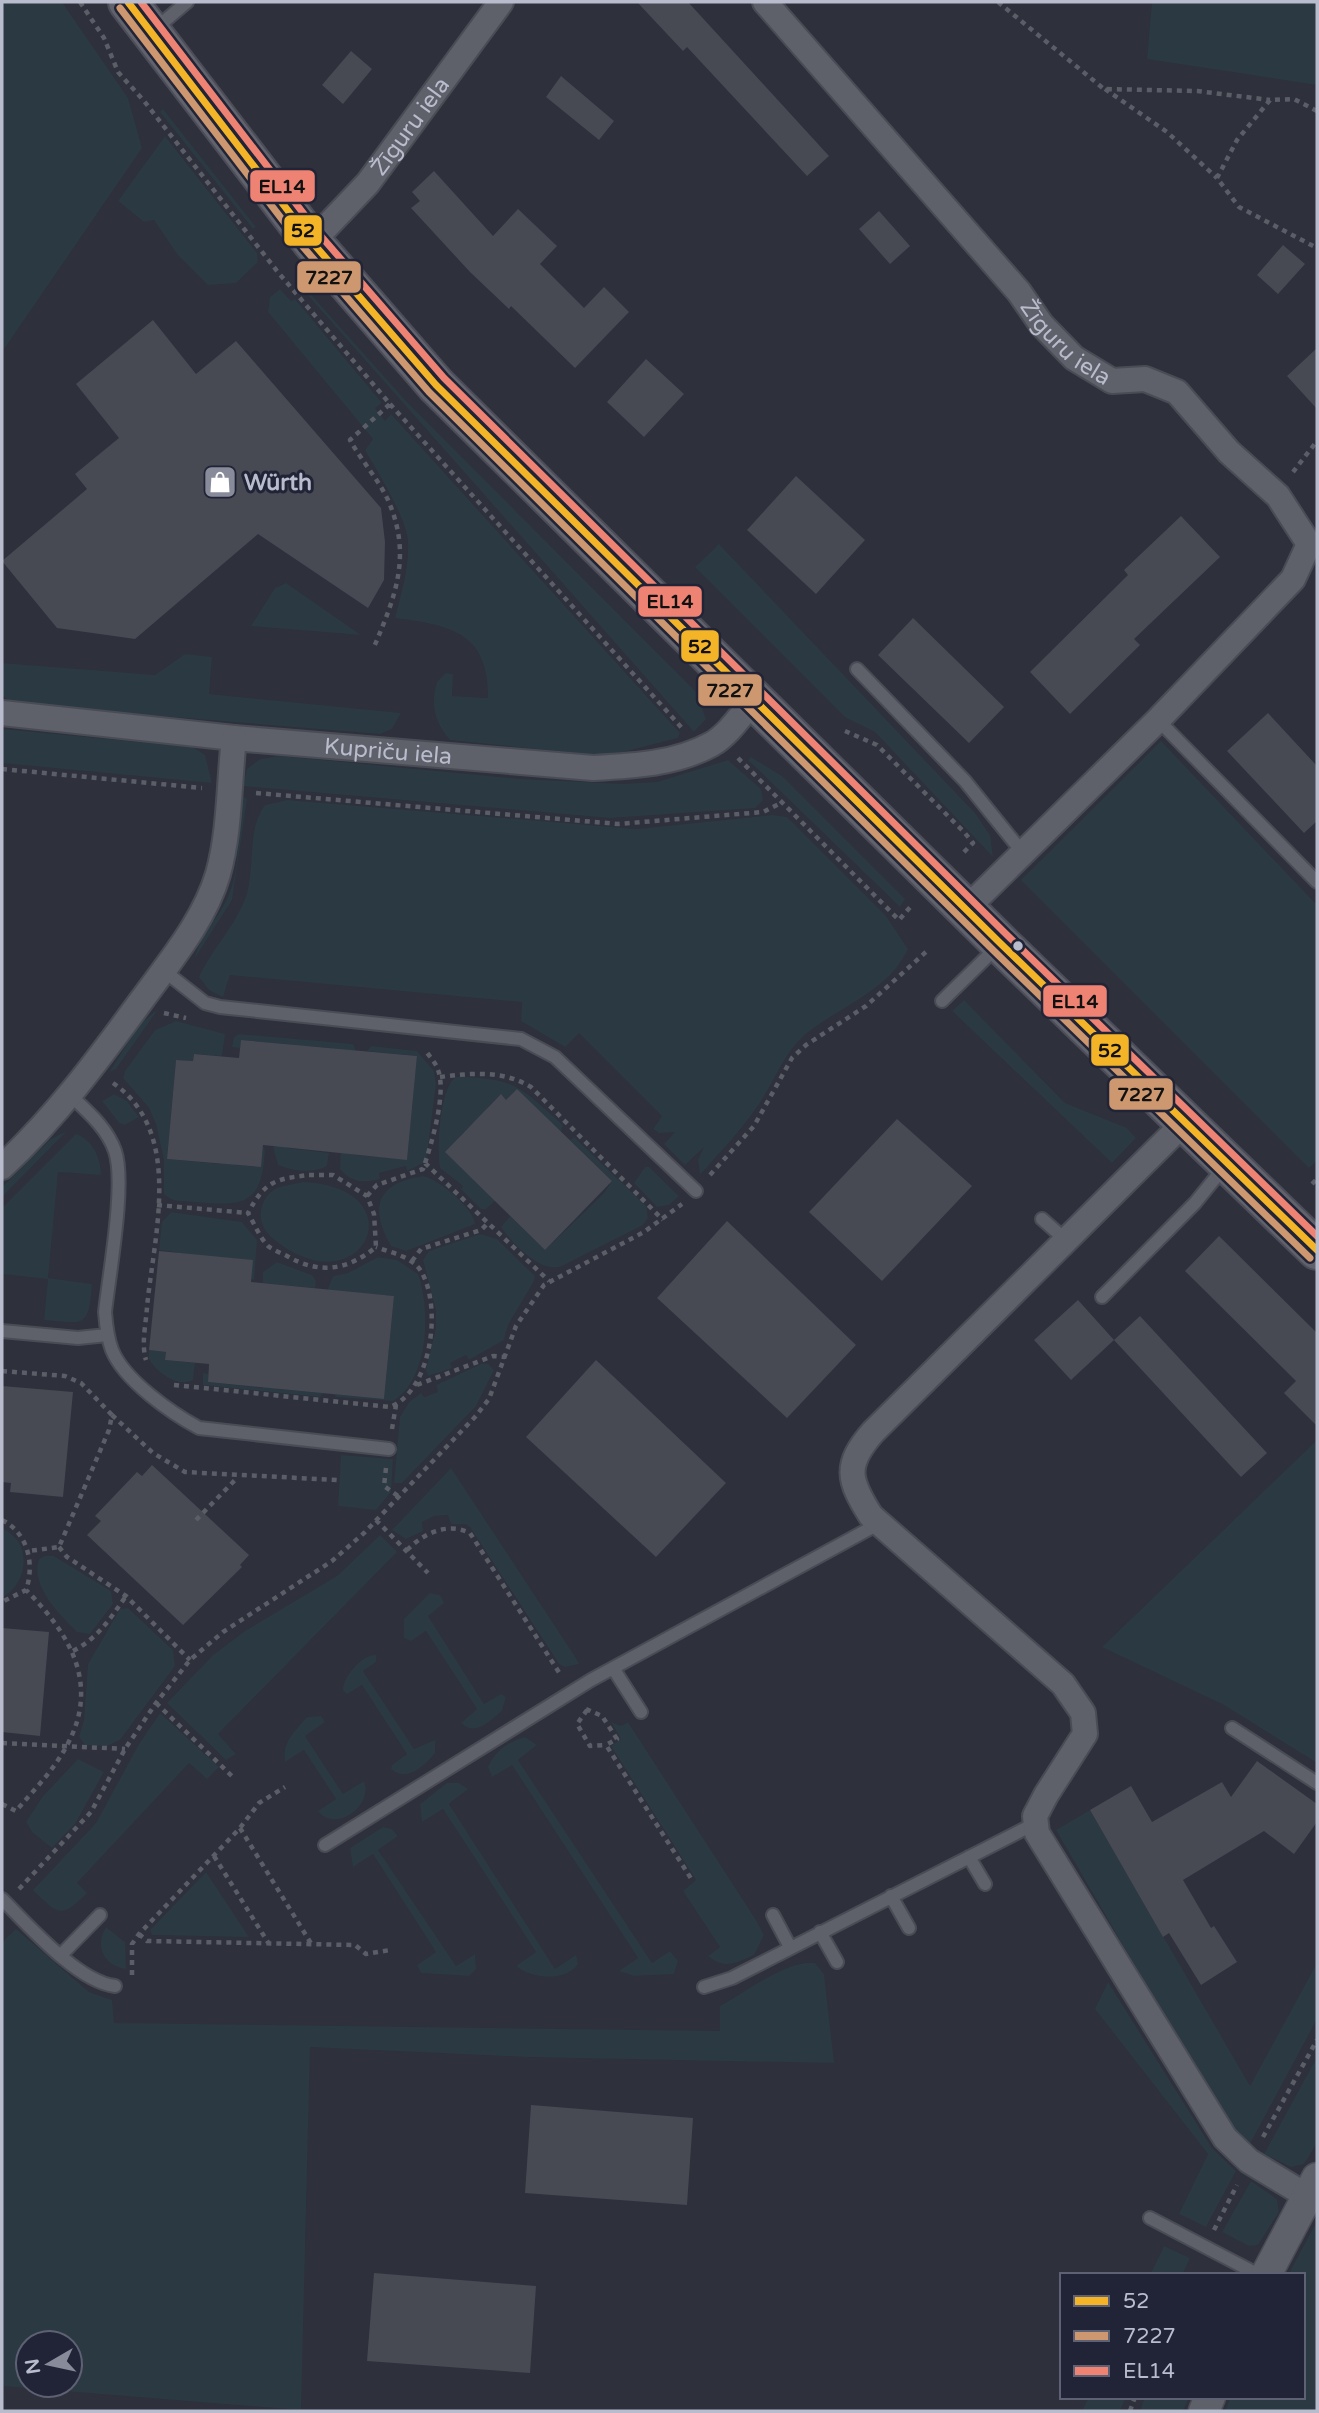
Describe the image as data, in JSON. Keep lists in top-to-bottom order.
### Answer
{
  "streets": {
    "street": ["Žīguru iela", "Kupriču iela"]
  },
  "places": {
    "shop": ["Würth"]
  },
  "lines": ["transit line 52", "transit line EL14", "transit line 7227"],
  "legend": ["52", "7227", "EL14"],
  "north": "left"
}
